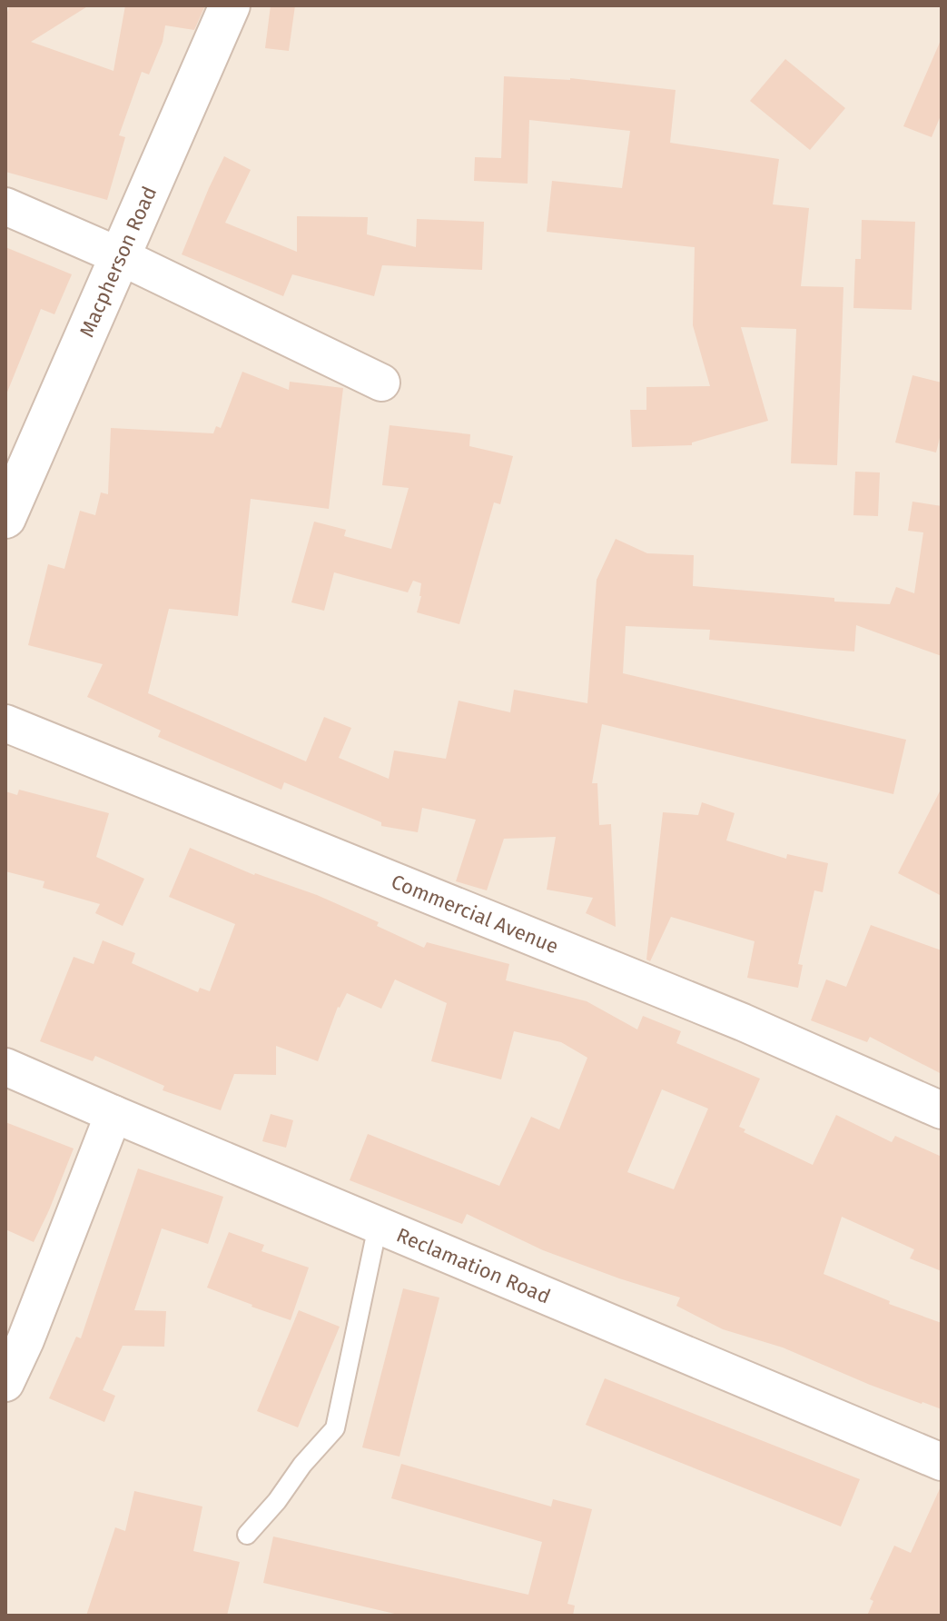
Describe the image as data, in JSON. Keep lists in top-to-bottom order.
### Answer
{
  "streets": {
    "street": ["Macpherson Road", "Commercial Avenue", "Reclamation Road"]
  }
}
